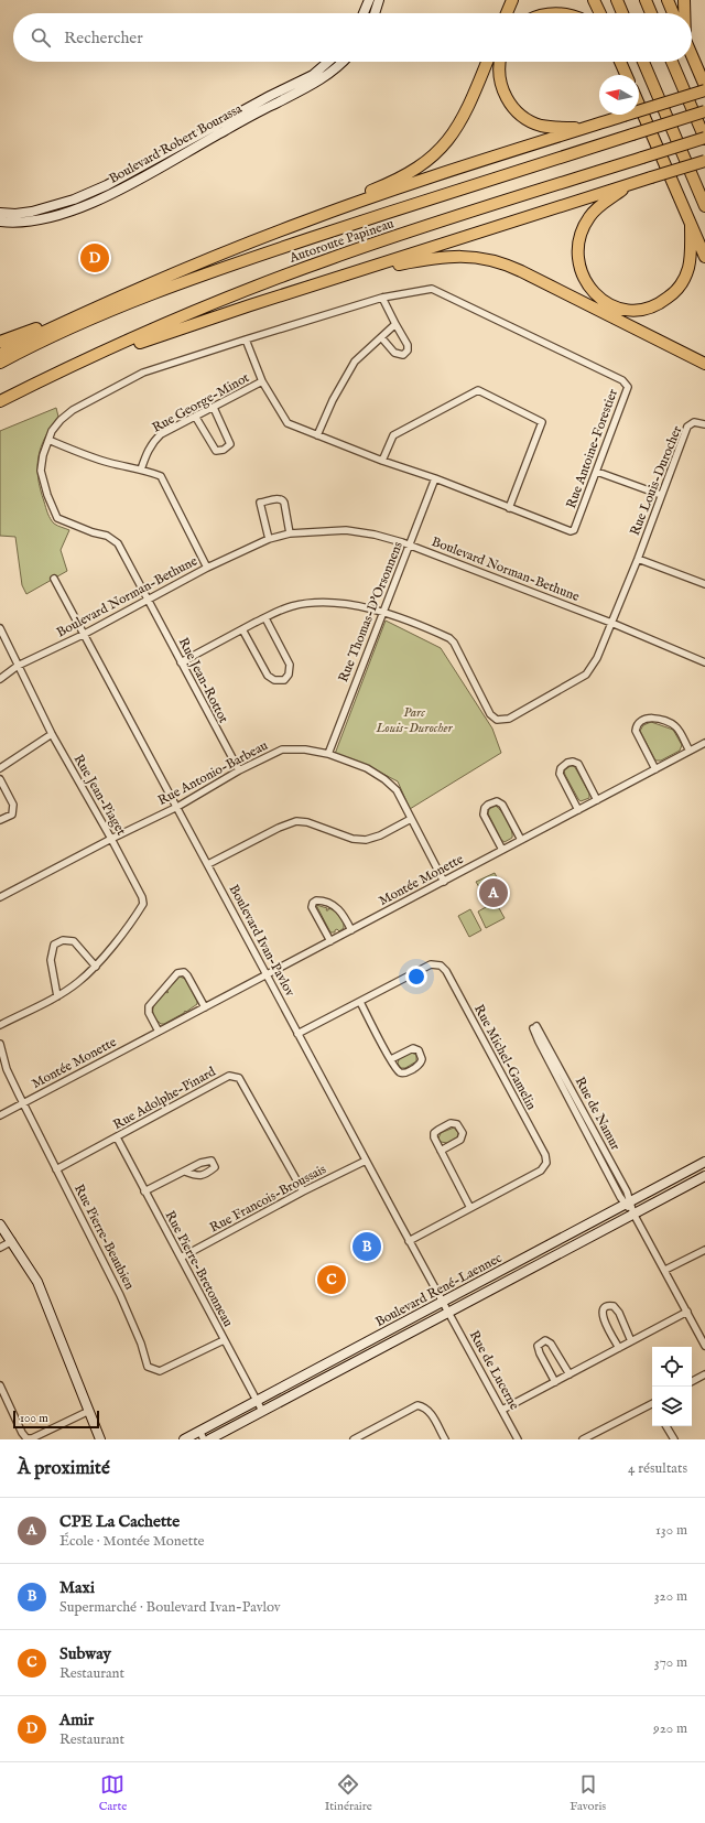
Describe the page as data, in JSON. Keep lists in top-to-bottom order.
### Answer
{
  "streets": {
    "highway": ["Autoroute Papineau"],
    "street": [
      "Boulevard Robert Bourassa",
      "Rue George-Minot",
      "Rue Antoine-Forestier",
      "Rue Louis-Durocher",
      "Boulevard Norman-Bethune",
      "Rue Thomas-D'Orsonnens",
      "Rue Jean-Rottot",
      "Rue Antonio-Barbeau",
      "Rue Jean-Piaget",
      "Montée Monette",
      "Boulevard Ivan-Pavlov",
      "Rue Michel-Gamelin",
      "Rue Adolphe-Pinard",
      "Rue de Namur",
      "Rue Francois-Broussais",
      "Rue Pierre-Beaubien",
      "Rue Pierre-Bretonneau",
      "Boulevard René-Laennec",
      "Rue de Lucerne"
    ]
  },
  "crossings": [
    ["Rue George-Minot", "Rue Antoine-Forestier"],
    ["Rue Antoine-Forestier", "Boulevard Norman-Bethune"],
    ["Rue Antoine-Forestier", "Rue Thomas-D'Orsonnens"],
    ["Rue Antoine-Forestier", "Rue Jean-Rottot"],
    ["Rue Louis-Durocher", "Boulevard Norman-Bethune"],
    ["Rue Louis-Durocher", "Rue Thomas-D'Orsonnens"],
    ["Rue Louis-Durocher", "Rue Jean-Rottot"],
    ["Boulevard Norman-Bethune", "Rue Thomas-D'Orsonnens"],
    ["Boulevard Norman-Bethune", "Rue Jean-Rottot"],
    ["Boulevard Norman-Bethune", "Rue Jean-Piaget"],
    ["Boulevard Norman-Bethune", "Boulevard Ivan-Pavlov"],
    ["Rue Thomas-D'Orsonnens", "Rue Antonio-Barbeau"],
    ["Rue Jean-Rottot", "Rue Antonio-Barbeau"],
    ["Rue Antonio-Barbeau", "Rue Jean-Piaget"],
    ["Rue Antonio-Barbeau", "Montée Monette"],
    ["Rue Antonio-Barbeau", "Boulevard Ivan-Pavlov"],
    ["Montée Monette", "Boulevard Ivan-Pavlov"],
    ["Montée Monette", "Rue Pierre-Beaubien"],
    ["Boulevard Ivan-Pavlov", "Rue Michel-Gamelin"],
    ["Boulevard Ivan-Pavlov", "Rue Francois-Broussais"],
    ["Boulevard Ivan-Pavlov", "Boulevard René-Laennec"],
    ["Boulevard Ivan-Pavlov", "Rue de Lucerne"],
    ["Rue Adolphe-Pinard", "Rue Francois-Broussais"],
    ["Rue Adolphe-Pinard", "Rue Pierre-Beaubien"],
    ["Rue Adolphe-Pinard", "Rue Pierre-Bretonneau"],
    ["Rue de Namur", "Boulevard René-Laennec"],
    ["Rue Francois-Broussais", "Rue Pierre-Bretonneau"],
    ["Rue Pierre-Beaubien", "Rue Pierre-Bretonneau"],
    ["Rue Pierre-Bretonneau", "Boulevard René-Laennec"],
    ["Boulevard René-Laennec", "Rue de Lucerne"]
  ],
  "parks": ["Parc Louis-Durocher"],
  "scale_bar": "100 m",
  "north": "left",
  "page": {
    "search": "Rechercher",
    "pins": [
      "D",
      "A",
      "B",
      "C"
    ],
    "scale": "100 m",
    "heading": ["À proximité", "4 résultats"],
    "list": [
      {
        "mark": "A",
        "name": "CPE La Cachette",
        "note": "École · Montée Monette",
        "value": "130 m"
      },
      {
        "mark": "B",
        "name": "Maxi",
        "note": "Supermarché · Boulevard Ivan-Pavlov",
        "value": "320 m"
      },
      {
        "mark": "C",
        "name": "Subway",
        "note": "Restaurant",
        "value": "370 m"
      },
      {
        "mark": "D",
        "name": "Amir",
        "note": "Restaurant",
        "value": "920 m"
      }
    ],
    "nav": ["Carte", "Itinéraire", "Favoris"]
  }
}
